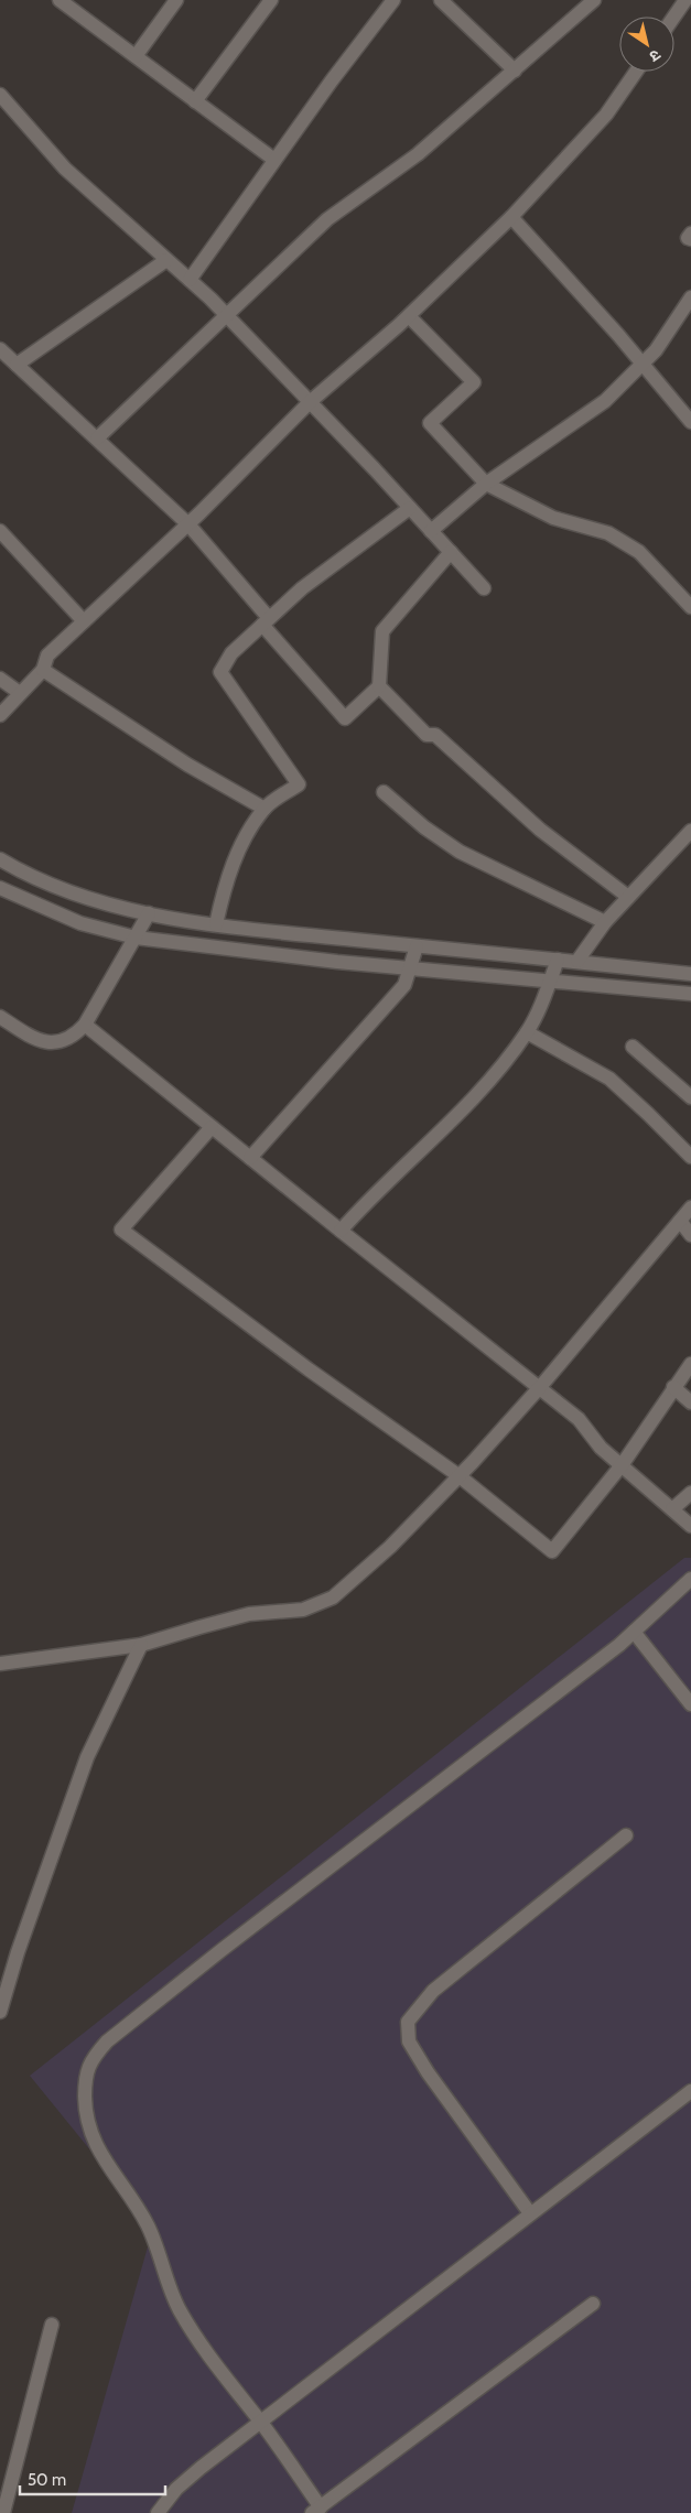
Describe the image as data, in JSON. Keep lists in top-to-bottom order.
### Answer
{
  "scale_bar": "50 m",
  "north": "bottom right"
}
